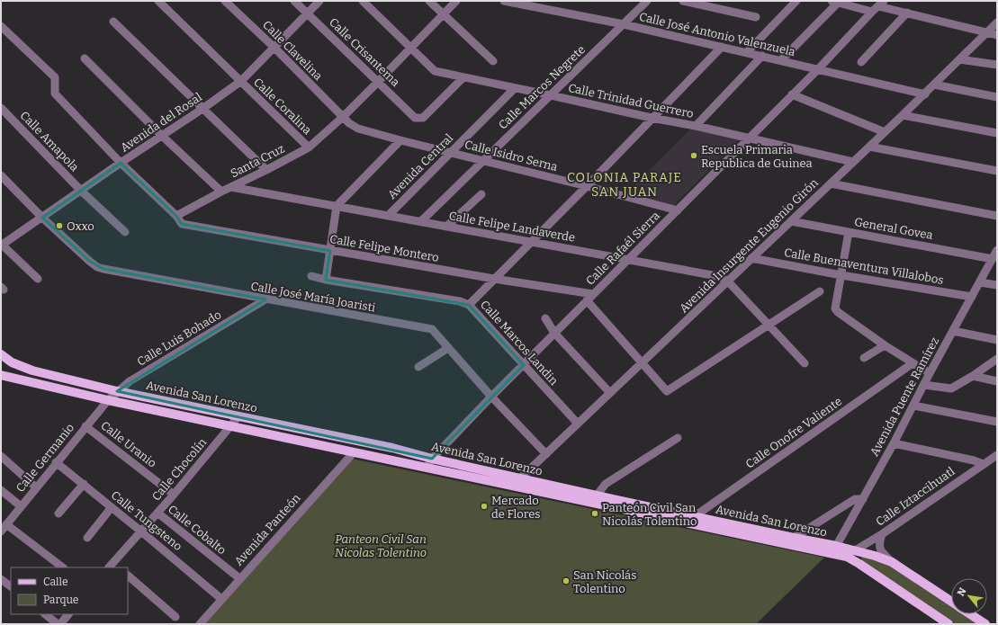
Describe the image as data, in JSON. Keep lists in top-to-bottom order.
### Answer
{
  "streets": {
    "main road": ["Avenida San Lorenzo"],
    "street": [
      "Calle José Antonio Valenzuela",
      "Calle Clavelina",
      "Calle Crisantema",
      "Calle Marcos Negrete",
      "Calle Trinidad Guerrero",
      "Calle Coralina",
      "Avenida del Rosal",
      "Calle Amapola",
      "Calle Isidro Serna",
      "Santa Cruz",
      "Avenida Central",
      "Calle Felipe Landaverde",
      "General Govea",
      "Avenida Insurgente Eugenio Girón",
      "Calle Felipe Montero",
      "Calle Rafaél Sierra",
      "Calle Buenaventura Villalobos",
      "Calle José María Joaristi",
      "Calle Luis Bohado",
      "Calle Marcos Landin",
      "Avenida Puente Ramírez",
      "Calle Onofre Valiente",
      "Calle Uranio",
      "Calle Germanio",
      "Calle Chocolín",
      "Calle Iztaccihuatl",
      "Calle Tungsteno",
      "Calle Cobalto",
      "Avenida Panteón"
    ]
  },
  "crossings": [
    ["Calle José Antonio Valenzuela", "Calle Marcos Negrete"],
    ["Calle José Antonio Valenzuela", "Avenida Insurgente Eugenio Girón"],
    ["Calle José Antonio Valenzuela", "Calle Rafaél Sierra"],
    ["Calle Clavelina", "Avenida del Rosal"],
    ["Calle Clavelina", "Calle Isidro Serna"],
    ["Calle Clavelina", "Santa Cruz"],
    ["Calle Crisantema", "Calle Trinidad Guerrero"],
    ["Calle Crisantema", "Avenida del Rosal"],
    ["Calle Crisantema", "Santa Cruz"],
    ["Calle Marcos Negrete", "Calle Trinidad Guerrero"],
    ["Calle Marcos Negrete", "Calle Isidro Serna"],
    ["Calle Marcos Negrete", "Calle Felipe Landaverde"],
    ["Calle Trinidad Guerrero", "Santa Cruz"],
    ["Calle Trinidad Guerrero", "Avenida Central"],
    ["Calle Trinidad Guerrero", "Avenida Insurgente Eugenio Girón"],
    ["Calle Trinidad Guerrero", "Calle Rafaél Sierra"],
    ["Calle Coralina", "Avenida del Rosal"],
    ["Calle Coralina", "Santa Cruz"],
    ["Avenida del Rosal", "Calle Amapola"],
    ["Avenida del Rosal", "Calle Felipe Montero"],
    ["Avenida del Rosal", "Calle José María Joaristi"],
    ["Calle Isidro Serna", "Santa Cruz"],
    ["Calle Isidro Serna", "Avenida Central"],
    ["Calle Isidro Serna", "Calle Rafaél Sierra"],
    ["Santa Cruz", "Calle Felipe Landaverde"],
    ["Santa Cruz", "Calle Felipe Montero"],
    ["Avenida Central", "Calle Felipe Landaverde"],
    ["Calle Felipe Landaverde", "Avenida Insurgente Eugenio Girón"],
    ["Calle Felipe Landaverde", "Calle Rafaél Sierra"],
    ["General Govea", "Avenida Insurgente Eugenio Girón"],
    ["General Govea", "Avenida Puente Ramírez"],
    ["Avenida Insurgente Eugenio Girón", "Calle Buenaventura Villalobos"],
    ["Avenida Insurgente Eugenio Girón", "Calle José María Joaristi"],
    ["Avenida Insurgente Eugenio Girón", "Calle Marcos Landin"],
    ["Avenida Insurgente Eugenio Girón", "Avenida San Lorenzo"],
    ["Calle Felipe Montero", "Calle Rafaél Sierra"],
    ["Calle Rafaél Sierra", "Calle José María Joaristi"],
    ["Calle Rafaél Sierra", "Calle Marcos Landin"],
    ["Calle Rafaél Sierra", "Avenida San Lorenzo"],
    ["Calle Buenaventura Villalobos", "Avenida Puente Ramírez"],
    ["Calle José María Joaristi", "Calle Luis Bohado"],
    ["Calle Luis Bohado", "Avenida San Lorenzo"],
    ["Calle Luis Bohado", "Calle Germanio"],
    ["Avenida San Lorenzo", "Avenida Puente Ramírez"],
    ["Avenida San Lorenzo", "Calle Onofre Valiente"],
    ["Avenida San Lorenzo", "Calle Germanio"],
    ["Avenida San Lorenzo", "Calle Chocolín"],
    ["Avenida San Lorenzo", "Calle Iztaccihuatl"],
    ["Avenida San Lorenzo", "Avenida Panteón"],
    ["Calle Uranio", "Calle Germanio"],
    ["Calle Uranio", "Calle Chocolín"],
    ["Calle Germanio", "Calle Tungsteno"],
    ["Calle Chocolín", "Calle Tungsteno"],
    ["Calle Chocolín", "Calle Cobalto"],
    ["Calle Tungsteno", "Avenida Panteón"],
    ["Calle Cobalto", "Avenida Panteón"]
  ],
  "districts": ["COLONIA PARAJE SAN JUAN"],
  "parks": ["Panteon Civil San Nicolas Tolentino"],
  "places": [
    "Escuela Primaria Republica de Guinea",
    "Oxxo",
    "Mercado de Flores",
    "Panteón Civil San Nicolás Tolentino",
    "San Nicolás Tolentino"
  ],
  "legend": ["Calle", "Parque"],
  "north": "top left"
}
